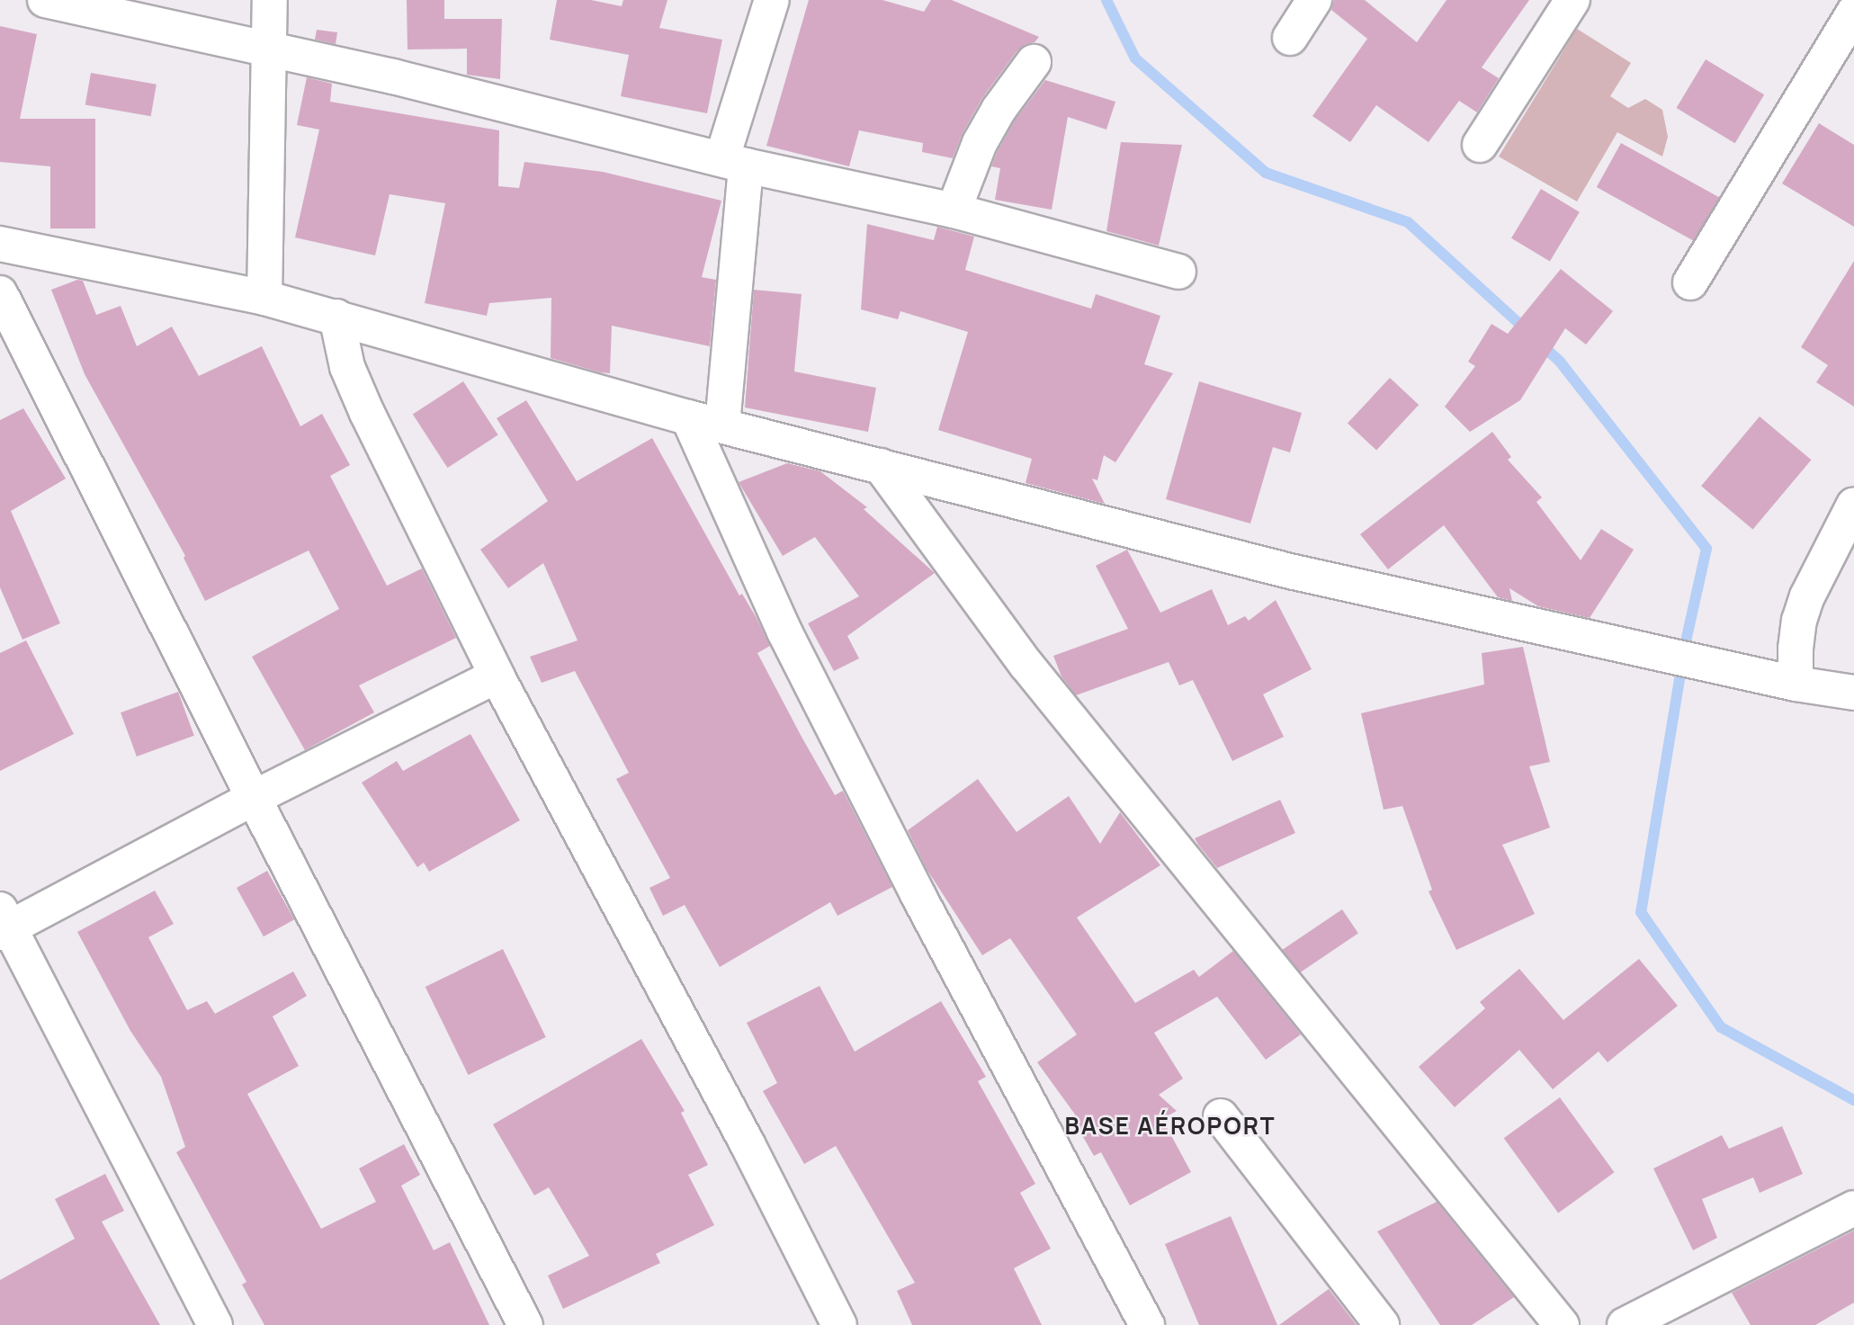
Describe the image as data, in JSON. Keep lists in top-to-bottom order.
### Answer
{
  "districts": ["BASE AÉROPORT"]
}
